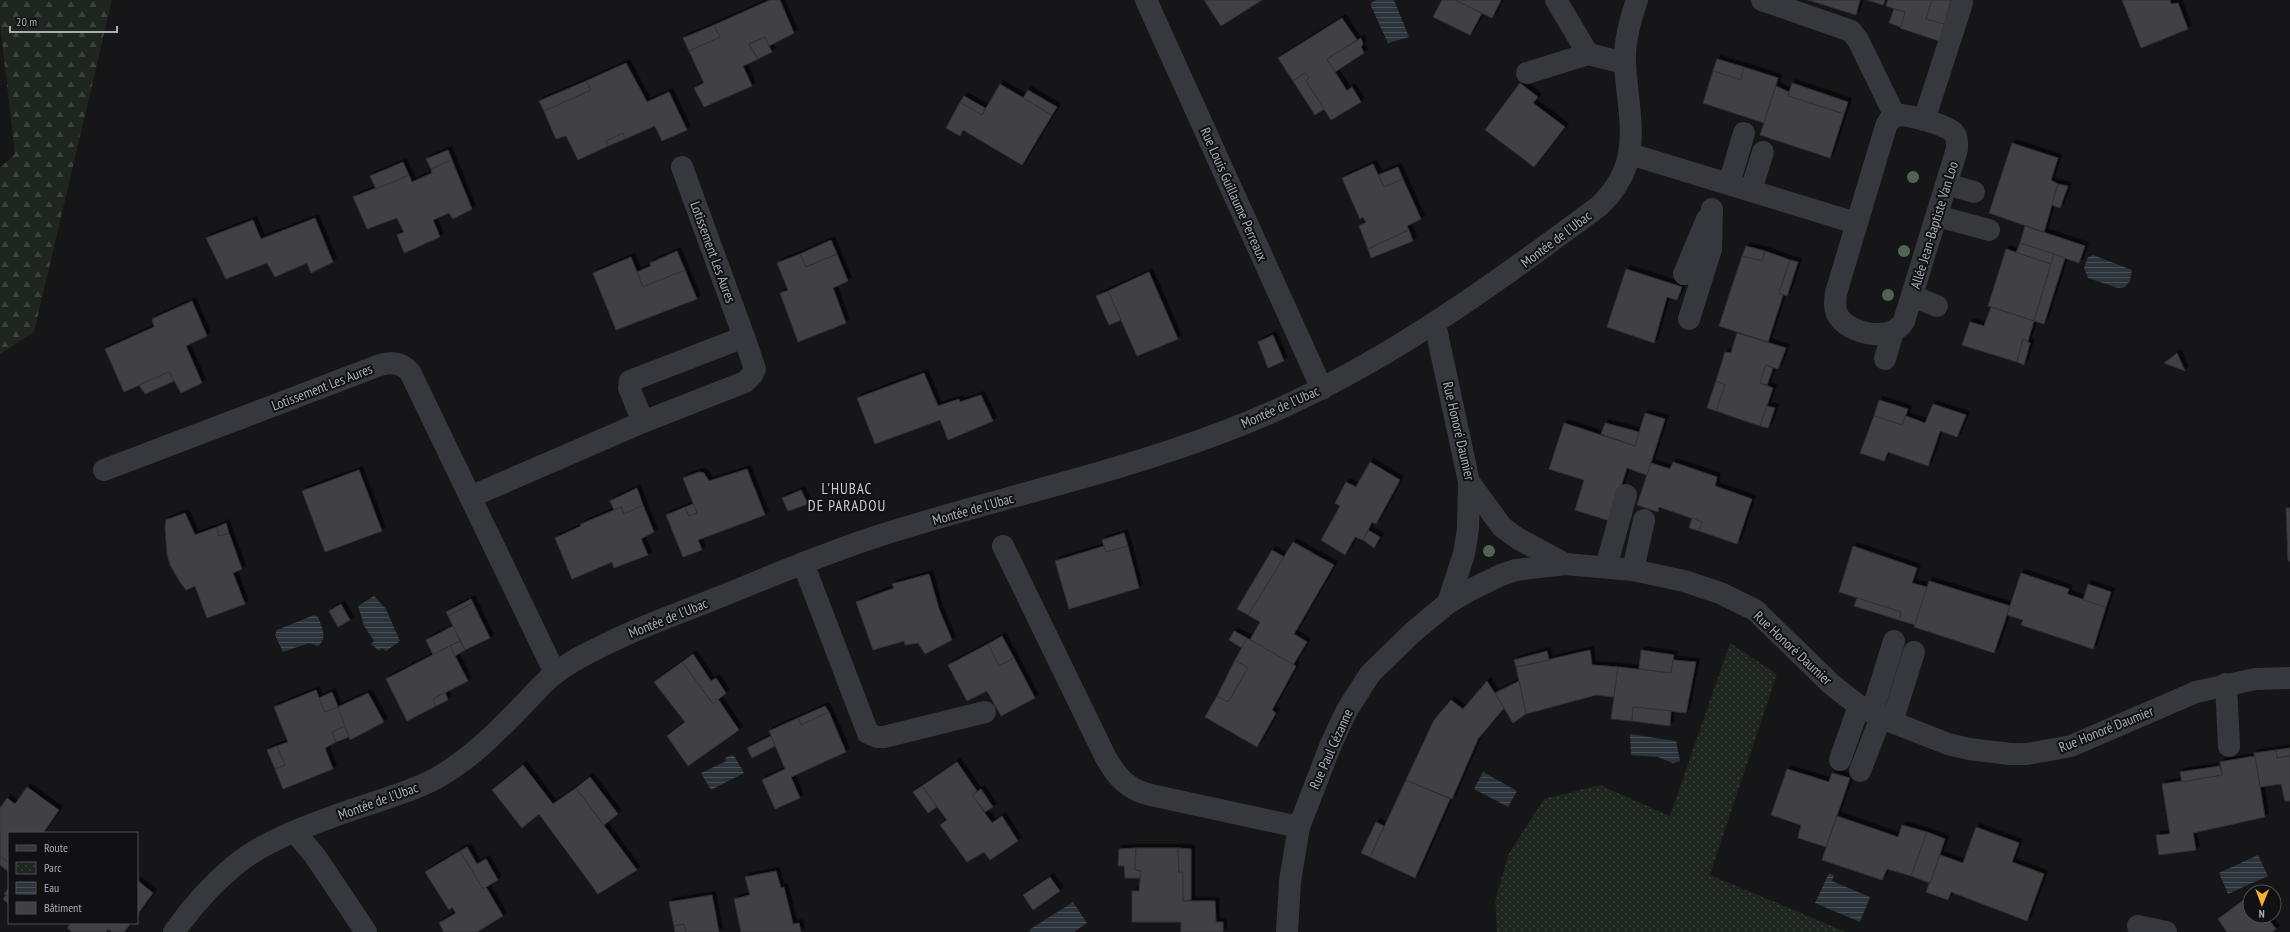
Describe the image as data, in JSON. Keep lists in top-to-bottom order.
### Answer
{
  "streets": {
    "street": [
      "Rue Louis Guillaume Perreaux",
      "Allée Jean-Baptiste Van Loo",
      "Montée de l'Ubac",
      "Lotissement Les Aures",
      "Rue Honoré Daumier",
      "Rue Paul Cézanne"
    ]
  },
  "crossings": [
    ["Rue Louis Guillaume Perreaux", "Montée de l'Ubac"],
    ["Montée de l'Ubac", "Lotissement Les Aures"],
    ["Montée de l'Ubac", "Rue Honoré Daumier"],
    ["Rue Honoré Daumier", "Rue Paul Cézanne"]
  ],
  "districts": ["L'HUBAC DE PARADOU"],
  "legend": [
    "Route",
    "Parc",
    "Eau",
    "Bâtiment"
  ],
  "scale_bar": "20 m",
  "north": "bottom"
}
